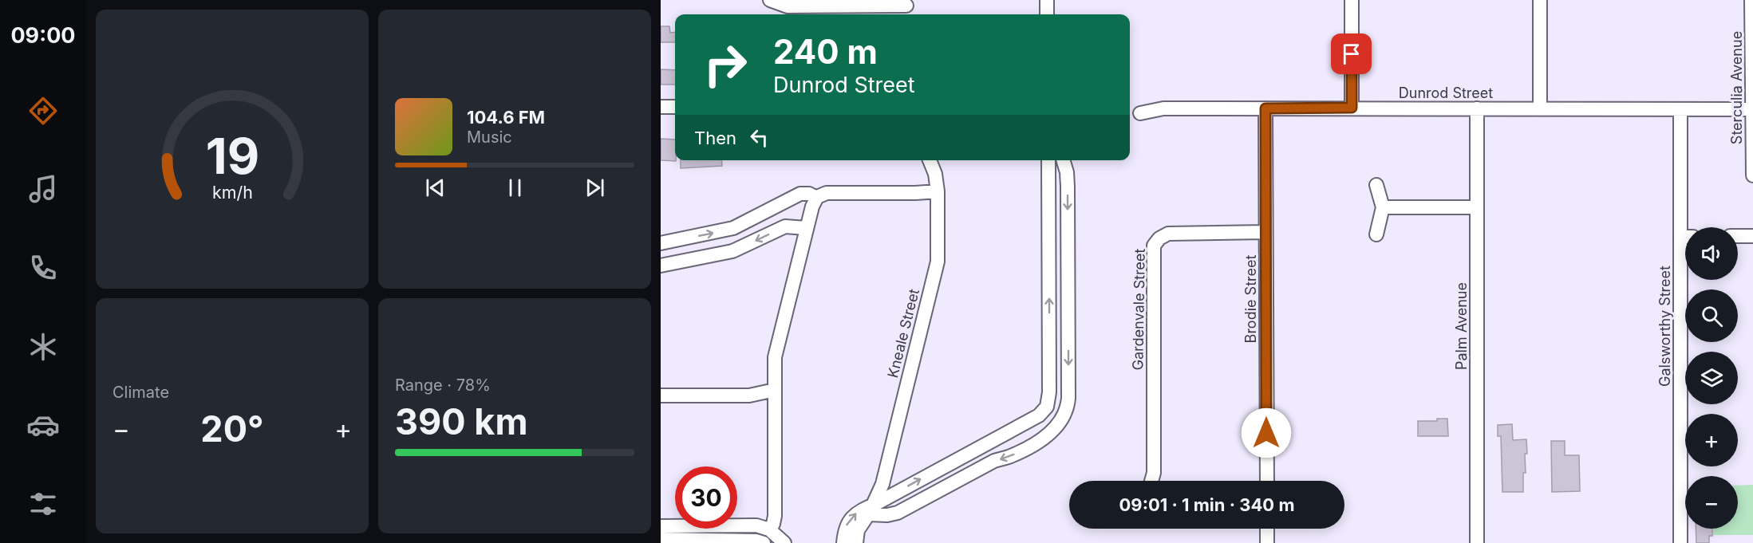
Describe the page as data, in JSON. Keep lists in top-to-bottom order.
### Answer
{
  "streets": {
    "street": [
      "Sterculia Avenue",
      "Dunrod Street",
      "Brodie Street",
      "Gardenvale Street",
      "Palm Avenue",
      "Galsworthy Street",
      "Kneale Street"
    ]
  },
  "crossings": [
    ["Sterculia Avenue", "Dunrod Street"],
    ["Dunrod Street", "Brodie Street"],
    ["Dunrod Street", "Palm Avenue"],
    ["Dunrod Street", "Galsworthy Street"],
    ["Brodie Street", "Gardenvale Street"]
  ],
  "page": {
    "tabs": "09:00",
    "turn": ["240 m", "Dunrod Street"],
    "song": ["104.6 FM", "Music"],
    "then": "Then",
    "map_buttons": ["+", "−"],
    "tile": [
      "Climate",
      ["Range · 78%", "390 km"]
    ],
    "heat": ["−", "20°", "+"],
    "limit": "30",
    "trip": "09:01 · 1 min · 340 m",
    "gauge": ["19", "km/h"]
  }
}
